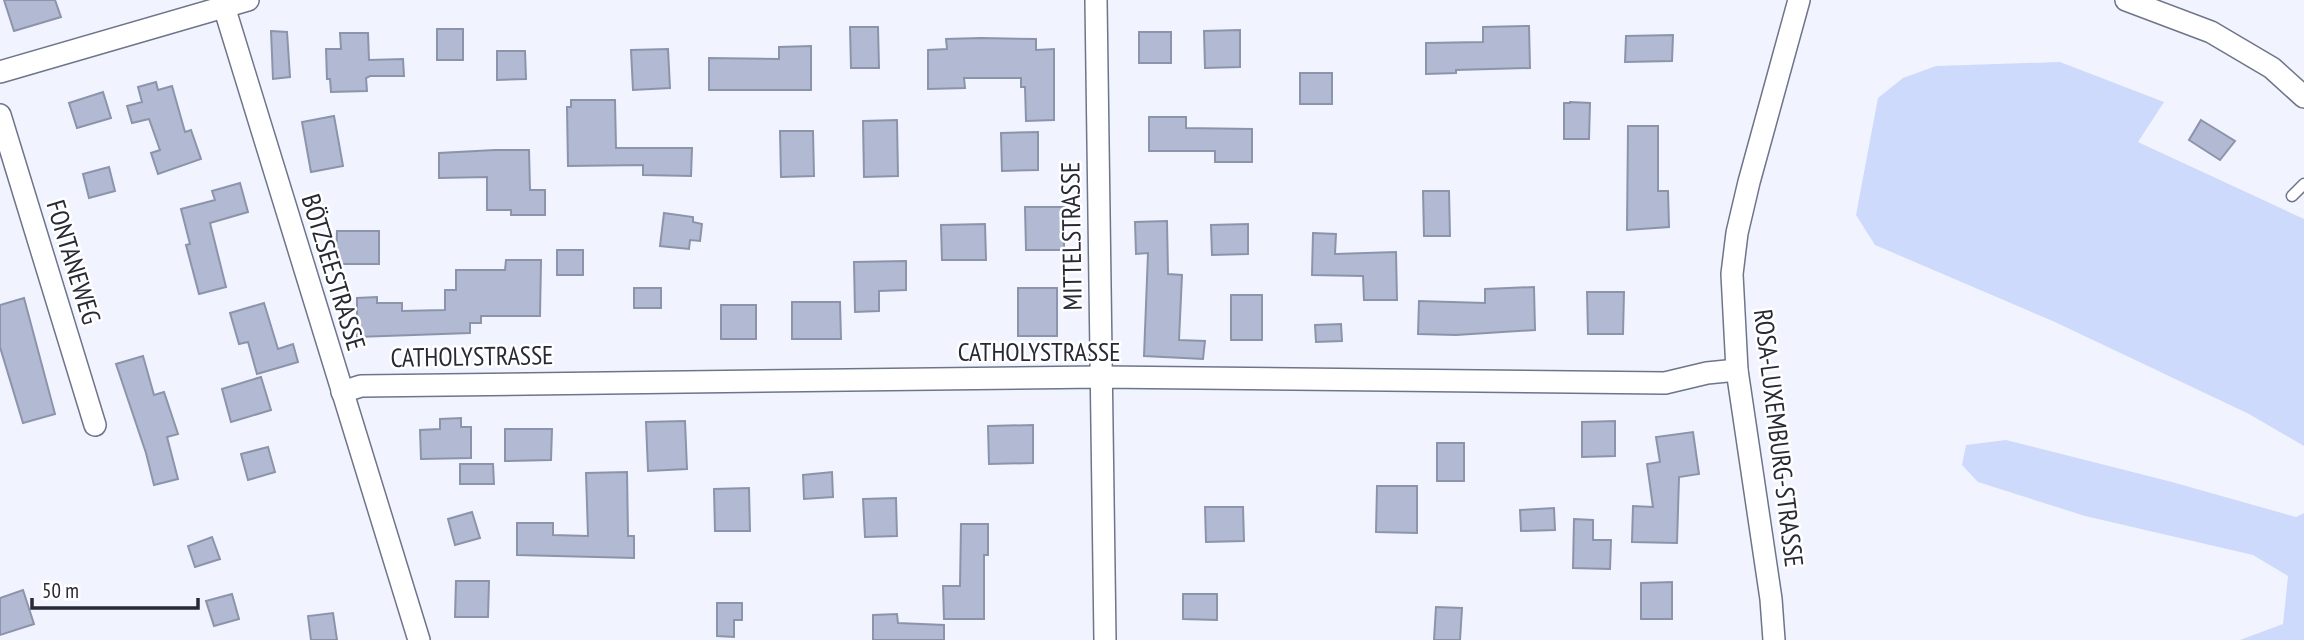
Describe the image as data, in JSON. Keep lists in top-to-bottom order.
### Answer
{
  "streets": {
    "street": [
      "MITTELSTRASSE",
      "FONTANEWEG",
      "BÖTZSEESTRASSE",
      "CATHOLYSTRASSE",
      "ROSA-LUXEMBURG-STRASSE"
    ]
  },
  "crossings": [
    ["MITTELSTRASSE", "CATHOLYSTRASSE"],
    ["BÖTZSEESTRASSE", "CATHOLYSTRASSE"],
    ["CATHOLYSTRASSE", "ROSA-LUXEMBURG-STRASSE"]
  ],
  "scale_bar": "50 m"
}
